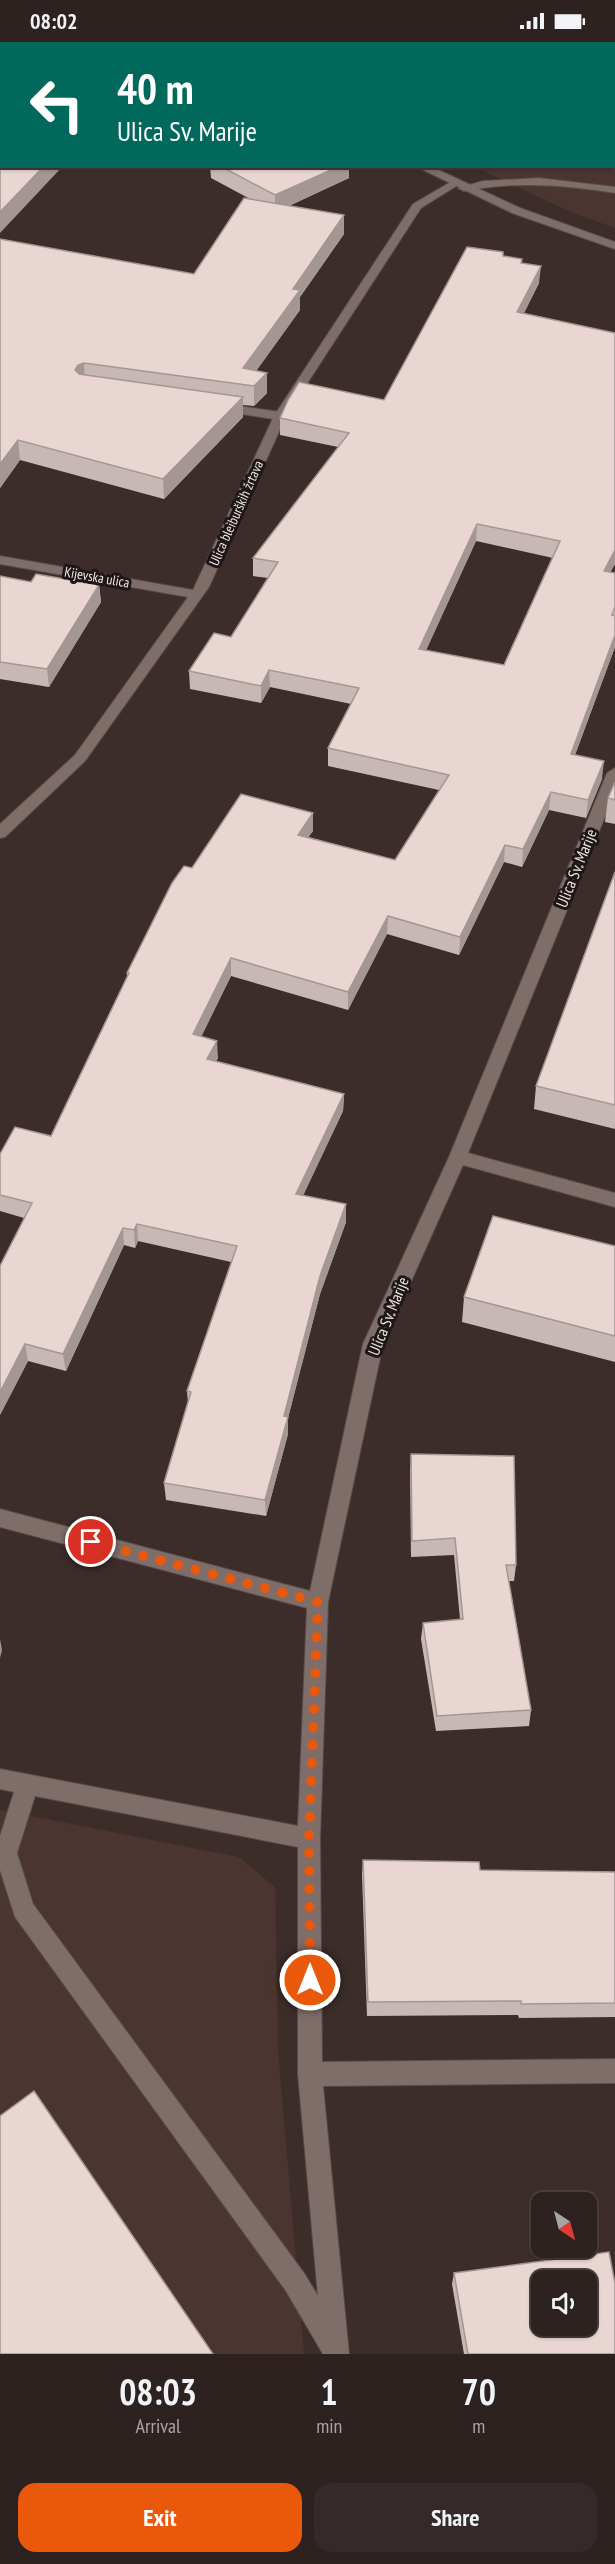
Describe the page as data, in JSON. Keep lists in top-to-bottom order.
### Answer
{
  "streets": {
    "street": ["Ulica bleiburških žrtava", "Kijevska ulica", "Ulica Sv. Marije"]
  },
  "crossings": [
    ["Ulica bleiburških žrtava", "Kijevska ulica"]
  ],
  "north": "bottom right",
  "page": {
    "status": "08:02",
    "turn": ["40 m", "Ulica Sv. Marije"],
    "eta": [
      "08:03",
      "Arrival",
      "1",
      "min",
      "70",
      "m"
    ],
    "buttons": ["Exit", "Share"]
  }
}
